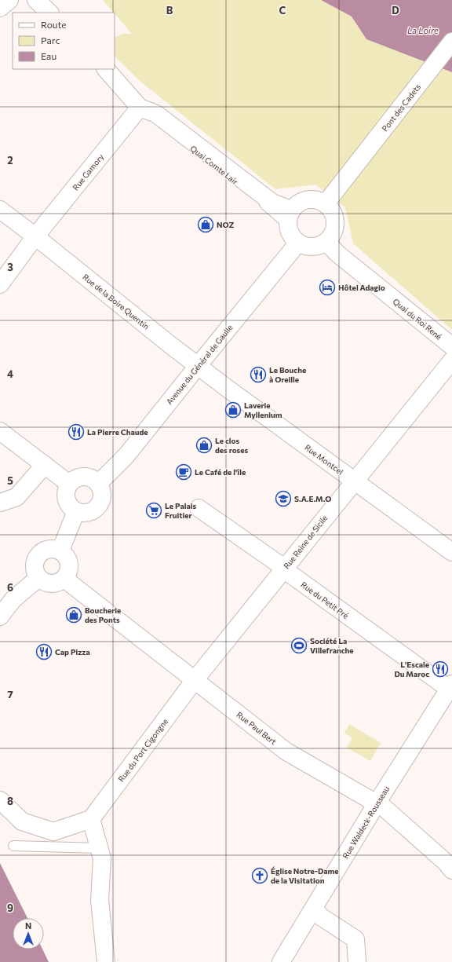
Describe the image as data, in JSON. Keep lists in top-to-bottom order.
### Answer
{
  "streets": {
    "street": [
      "Pont des Cadets",
      "Quai Comte Lair",
      "Rue Gamory",
      "Rue de la Boire Quentin",
      "Quai du Roi René",
      "Avenue du Général de Gaulle",
      "Rue Montcel",
      "Rue Reine de Sicile",
      "Rue du Petit Pré",
      "Rue Paul Bert",
      "Rue du Port Cigongne",
      "Rue Waldeck-Rousseau"
    ]
  },
  "crossings": [
    ["Pont des Cadets", "Quai Comte Lair"],
    ["Pont des Cadets", "Quai du Roi René"],
    ["Pont des Cadets", "Avenue du Général de Gaulle"],
    ["Quai Comte Lair", "Rue Gamory"],
    ["Quai Comte Lair", "Quai du Roi René"],
    ["Quai Comte Lair", "Avenue du Général de Gaulle"],
    ["Rue Gamory", "Rue de la Boire Quentin"],
    ["Rue de la Boire Quentin", "Avenue du Général de Gaulle"],
    ["Rue de la Boire Quentin", "Rue Montcel"],
    ["Quai du Roi René", "Avenue du Général de Gaulle"],
    ["Avenue du Général de Gaulle", "Rue Montcel"],
    ["Rue Montcel", "Rue Reine de Sicile"],
    ["Rue Reine de Sicile", "Rue du Petit Pré"],
    ["Rue Reine de Sicile", "Rue Paul Bert"],
    ["Rue Reine de Sicile", "Rue du Port Cigongne"],
    ["Rue du Petit Pré", "Rue Waldeck-Rousseau"],
    ["Rue Paul Bert", "Rue du Port Cigongne"],
    ["Rue Paul Bert", "Rue Waldeck-Rousseau"]
  ],
  "water": ["La Loire"],
  "places": {
    "shop": [
      "NOZ",
      "Laverie Myllenium",
      "Le clos des roses",
      "Boucherie des Ponts"
    ],
    "hotel": ["Hôtel Adagio"],
    "restaurant": [
      "Le Bouche à Oreille",
      "La Pierre Chaude",
      "Cap Pizza",
      "L'Escale Du Maroc"
    ],
    "cafe": ["Le Café de l'île"],
    "school or university": ["S.A.E.M.O"],
    "supermarket": ["Le Palais Fruitier"],
    "sports": ["Société La Villefranche"],
    "church": ["Église Notre-Dame de la Visitation"]
  },
  "legend": ["Route", "Parc", "Eau"],
  "north": "top",
  "grid": {
    "columns": ["B", "C", "D"],
    "rows": [
      "2",
      "3",
      "4",
      "5",
      "6",
      "7",
      "8",
      "9"
    ]
  }
}
